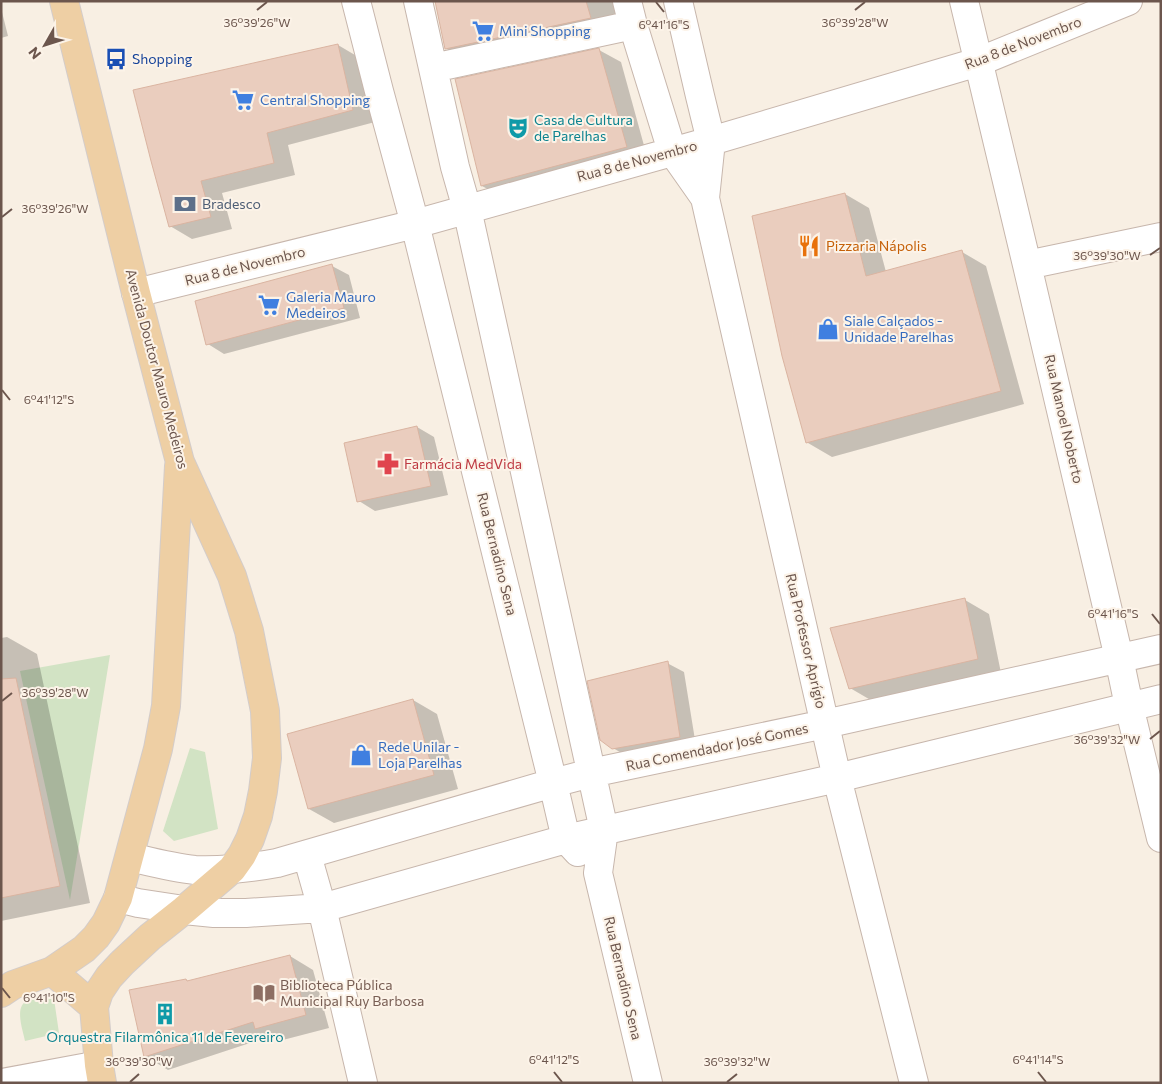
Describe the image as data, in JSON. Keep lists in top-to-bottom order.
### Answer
{
  "streets": {
    "main road": ["Avenida Doutor Mauro Medeiros"],
    "street": [
      "Rua 8 de Novembro",
      "Rua Manoel Noberto",
      "Rua Bernadino Sena",
      "Rua Professor Aprígio",
      "Rua Comendador José Gomes"
    ]
  },
  "crossings": [
    ["Rua 8 de Novembro", "Avenida Doutor Mauro Medeiros"],
    ["Rua 8 de Novembro", "Rua Manoel Noberto"],
    ["Rua 8 de Novembro", "Rua Bernadino Sena"],
    ["Rua 8 de Novembro", "Rua Professor Aprígio"],
    ["Avenida Doutor Mauro Medeiros", "Rua Comendador José Gomes"],
    ["Rua Manoel Noberto", "Rua Comendador José Gomes"],
    ["Rua Bernadino Sena", "Rua Comendador José Gomes"],
    ["Rua Professor Aprígio", "Rua Comendador José Gomes"]
  ],
  "places": {
    "supermarket": ["Mini Shopping", "Central Shopping", "Galeria Mauro Medeiros"],
    "bus stop": ["Shopping"],
    "theatre": ["Casa de Cultura de Parelhas"],
    "bank": ["Bradesco"],
    "restaurant": ["Pizzaria Nápolis"],
    "shop": ["Siale Calçados - Unidade Parelhas", "Rede Unilar - Loja Parelhas"],
    "pharmacy": ["Farmácia MedVida"],
    "library": ["Biblioteca Pública Municipal Ruy Barbosa"],
    "building": ["Orquestra Filarmônica 11 de Fevereiro"]
  },
  "north": "bottom left",
  "coordinates": [
    "36°39'26\"W",
    "36°39'28\"W",
    "6°41'16\"S",
    "36°39'30\"W",
    "6°41'12\"S",
    "36°39'32\"W",
    "6°41'10\"S",
    "6°41'14\"S"
  ]
}
